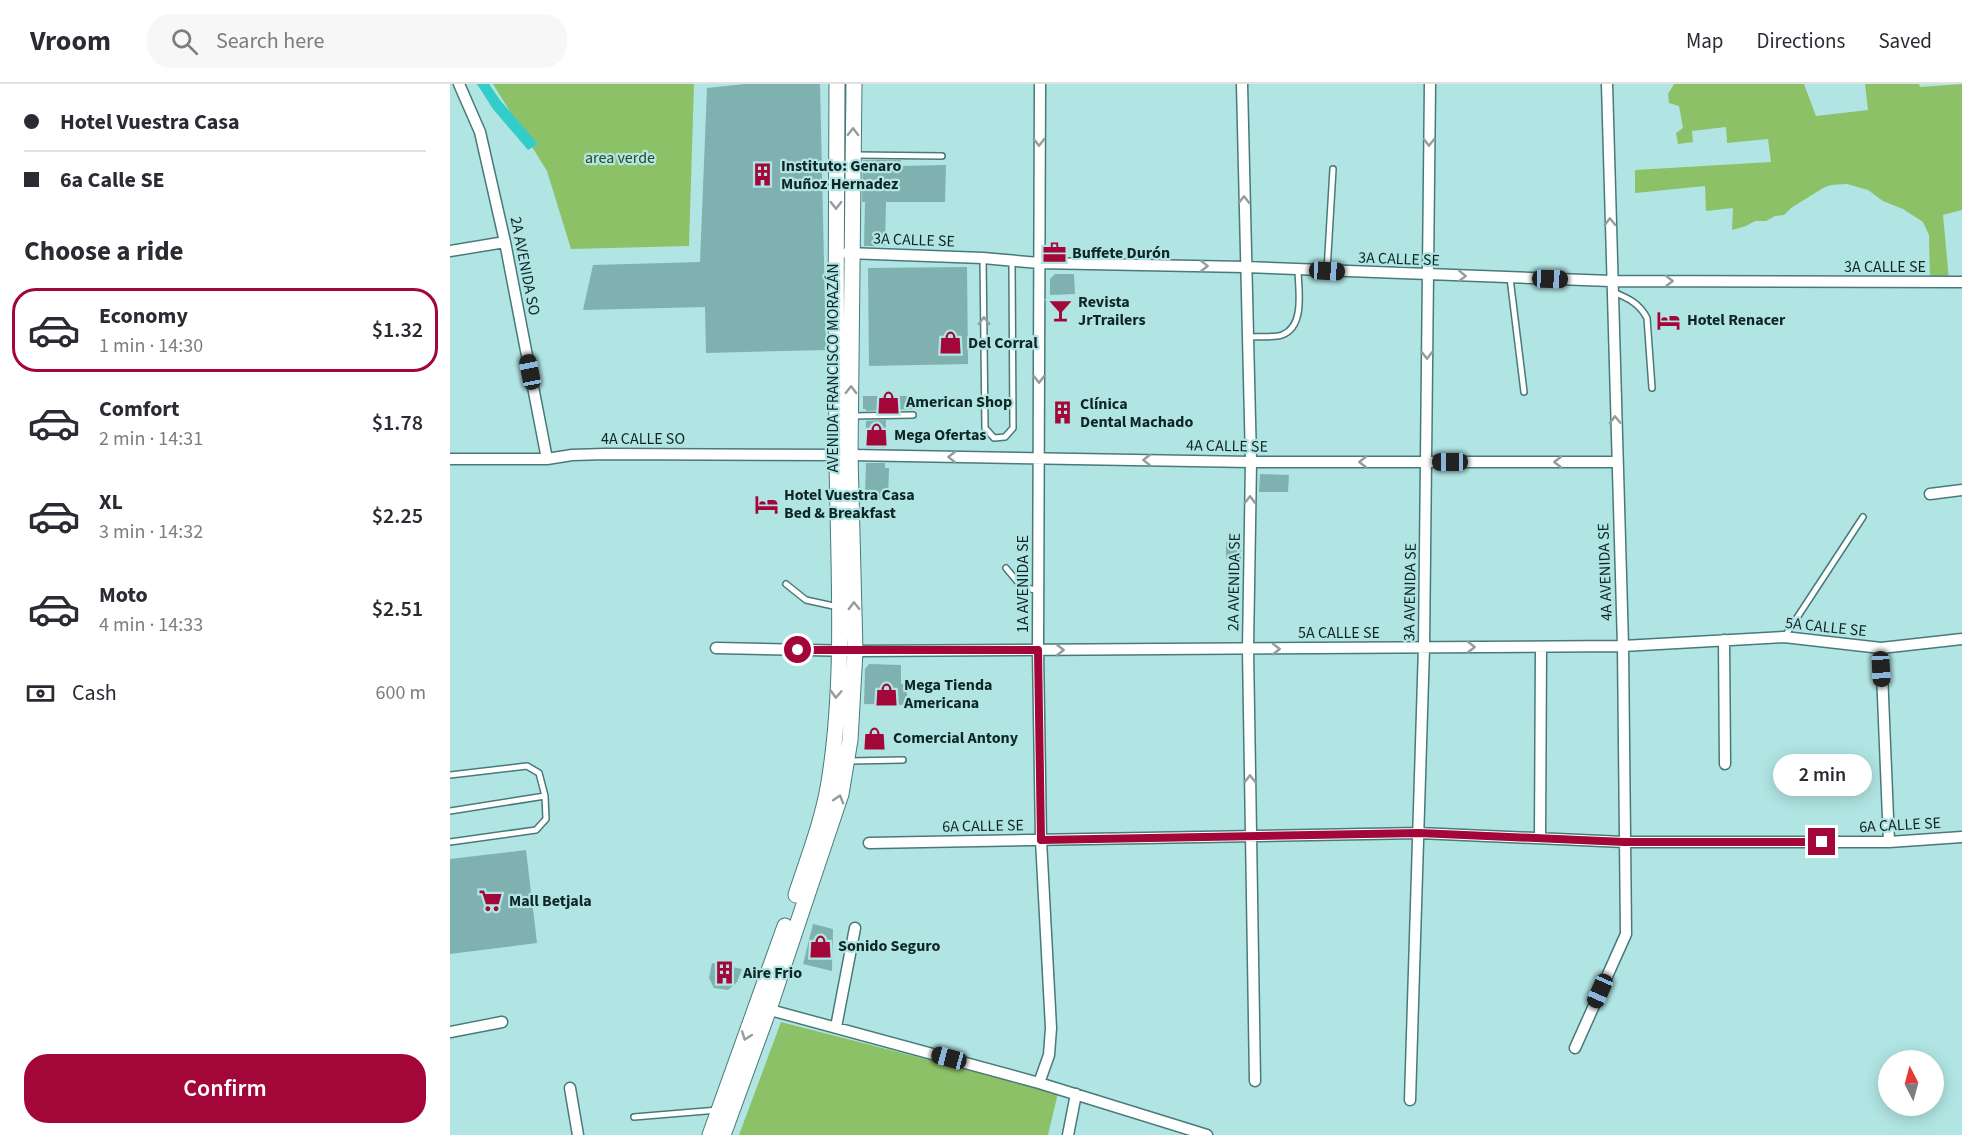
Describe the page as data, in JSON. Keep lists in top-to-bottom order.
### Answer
{
  "streets": {
    "main road": ["AVENIDA FRANCISCO MORAZÁN"],
    "street": [
      "3A CALLE SE",
      "2A AVENIDA SO",
      "4A CALLE SO",
      "4A CALLE SE",
      "4A AVENIDA SE",
      "2A AVENIDA SE",
      "1A AVENIDA SE",
      "3A AVENIDA SE",
      "5A CALLE SE",
      "6A CALLE SE"
    ]
  },
  "crossings": [
    ["3A CALLE SE", "AVENIDA FRANCISCO MORAZÁN"],
    ["3A CALLE SE", "4A AVENIDA SE"],
    ["3A CALLE SE", "2A AVENIDA SE"],
    ["3A CALLE SE", "1A AVENIDA SE"],
    ["3A CALLE SE", "3A AVENIDA SE"],
    ["2A AVENIDA SO", "4A CALLE SO"],
    ["AVENIDA FRANCISCO MORAZÁN", "4A CALLE SO"],
    ["AVENIDA FRANCISCO MORAZÁN", "4A CALLE SE"],
    ["AVENIDA FRANCISCO MORAZÁN", "5A CALLE SE"],
    ["4A CALLE SO", "4A CALLE SE"],
    ["4A CALLE SE", "4A AVENIDA SE"],
    ["4A CALLE SE", "2A AVENIDA SE"],
    ["4A CALLE SE", "1A AVENIDA SE"],
    ["4A CALLE SE", "3A AVENIDA SE"],
    ["4A AVENIDA SE", "5A CALLE SE"],
    ["4A AVENIDA SE", "6A CALLE SE"],
    ["2A AVENIDA SE", "5A CALLE SE"],
    ["2A AVENIDA SE", "6A CALLE SE"],
    ["1A AVENIDA SE", "5A CALLE SE"],
    ["1A AVENIDA SE", "6A CALLE SE"],
    ["3A AVENIDA SE", "5A CALLE SE"],
    ["3A AVENIDA SE", "6A CALLE SE"]
  ],
  "one_way": [
    "3A CALLE SE",
    "4A CALLE SE",
    "4A AVENIDA SE",
    "2A AVENIDA SE",
    "1A AVENIDA SE",
    "3A AVENIDA SE",
    "5A CALLE SE"
  ],
  "parks": ["area verde"],
  "places": {
    "building": ["Instituto: Genaro Muñoz Hernadez", "Clínica Dental Machado", "Aire Frio"],
    "office": ["Buffete Durón"],
    "bar": ["Revista JrTrailers"],
    "hotel": ["Hotel Renacer", "Hotel Vuestra Casa Bed & Breakfast"],
    "shop": [
      "Del Corral",
      "American Shop",
      "Mega Ofertas",
      "Mega Tienda Americana",
      "Comercial Antony",
      "Sonido Seguro"
    ],
    "supermarket": ["Mall Betjala"]
  },
  "north": "top",
  "page": {
    "header": "Vroom",
    "search": "Search here",
    "nav": ["Map", "Directions", "Saved"],
    "banner": ["Hotel Vuestra Casa", "6a Calle SE"],
    "heading": "Choose a ride",
    "list": [
      {
        "name": "Economy",
        "note": "1 min · 14:30",
        "value": "$1.32"
      },
      {
        "name": "Comfort",
        "note": "2 min · 14:31",
        "value": "$1.78"
      },
      {
        "name": "XL",
        "note": "3 min · 14:32",
        "value": "$2.25"
      },
      {
        "name": "Moto",
        "note": "4 min · 14:33",
        "value": "$2.51"
      }
    ],
    "pay": ["Cash", "600 m"],
    "bubble": "2 min",
    "buttons": "Confirm"
  }
}
